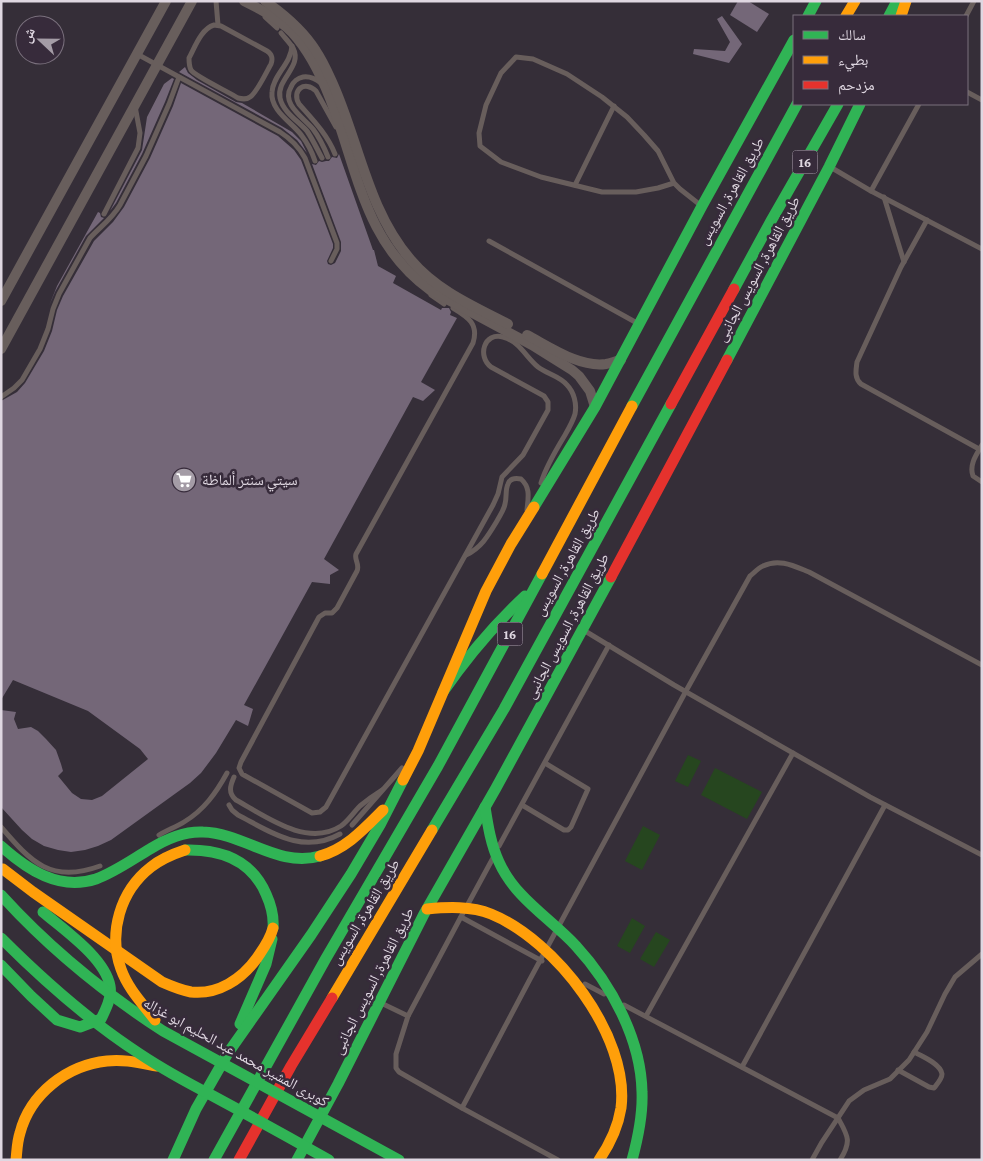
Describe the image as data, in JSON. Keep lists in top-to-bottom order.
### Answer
{
  "streets": {
    "main road": [
      "16",
      "طريق القاهرة, السويس",
      "طريق القاهرة, السويس الجانبى",
      "كوبرى المشير محمد عبد الحليم ابو غزاله"
    ]
  },
  "places": {
    "supermarket": ["سيتي سنتر ألماظة"]
  },
  "legend": ["سالك", "بطيء", "مزدحم"],
  "north": "left"
}
